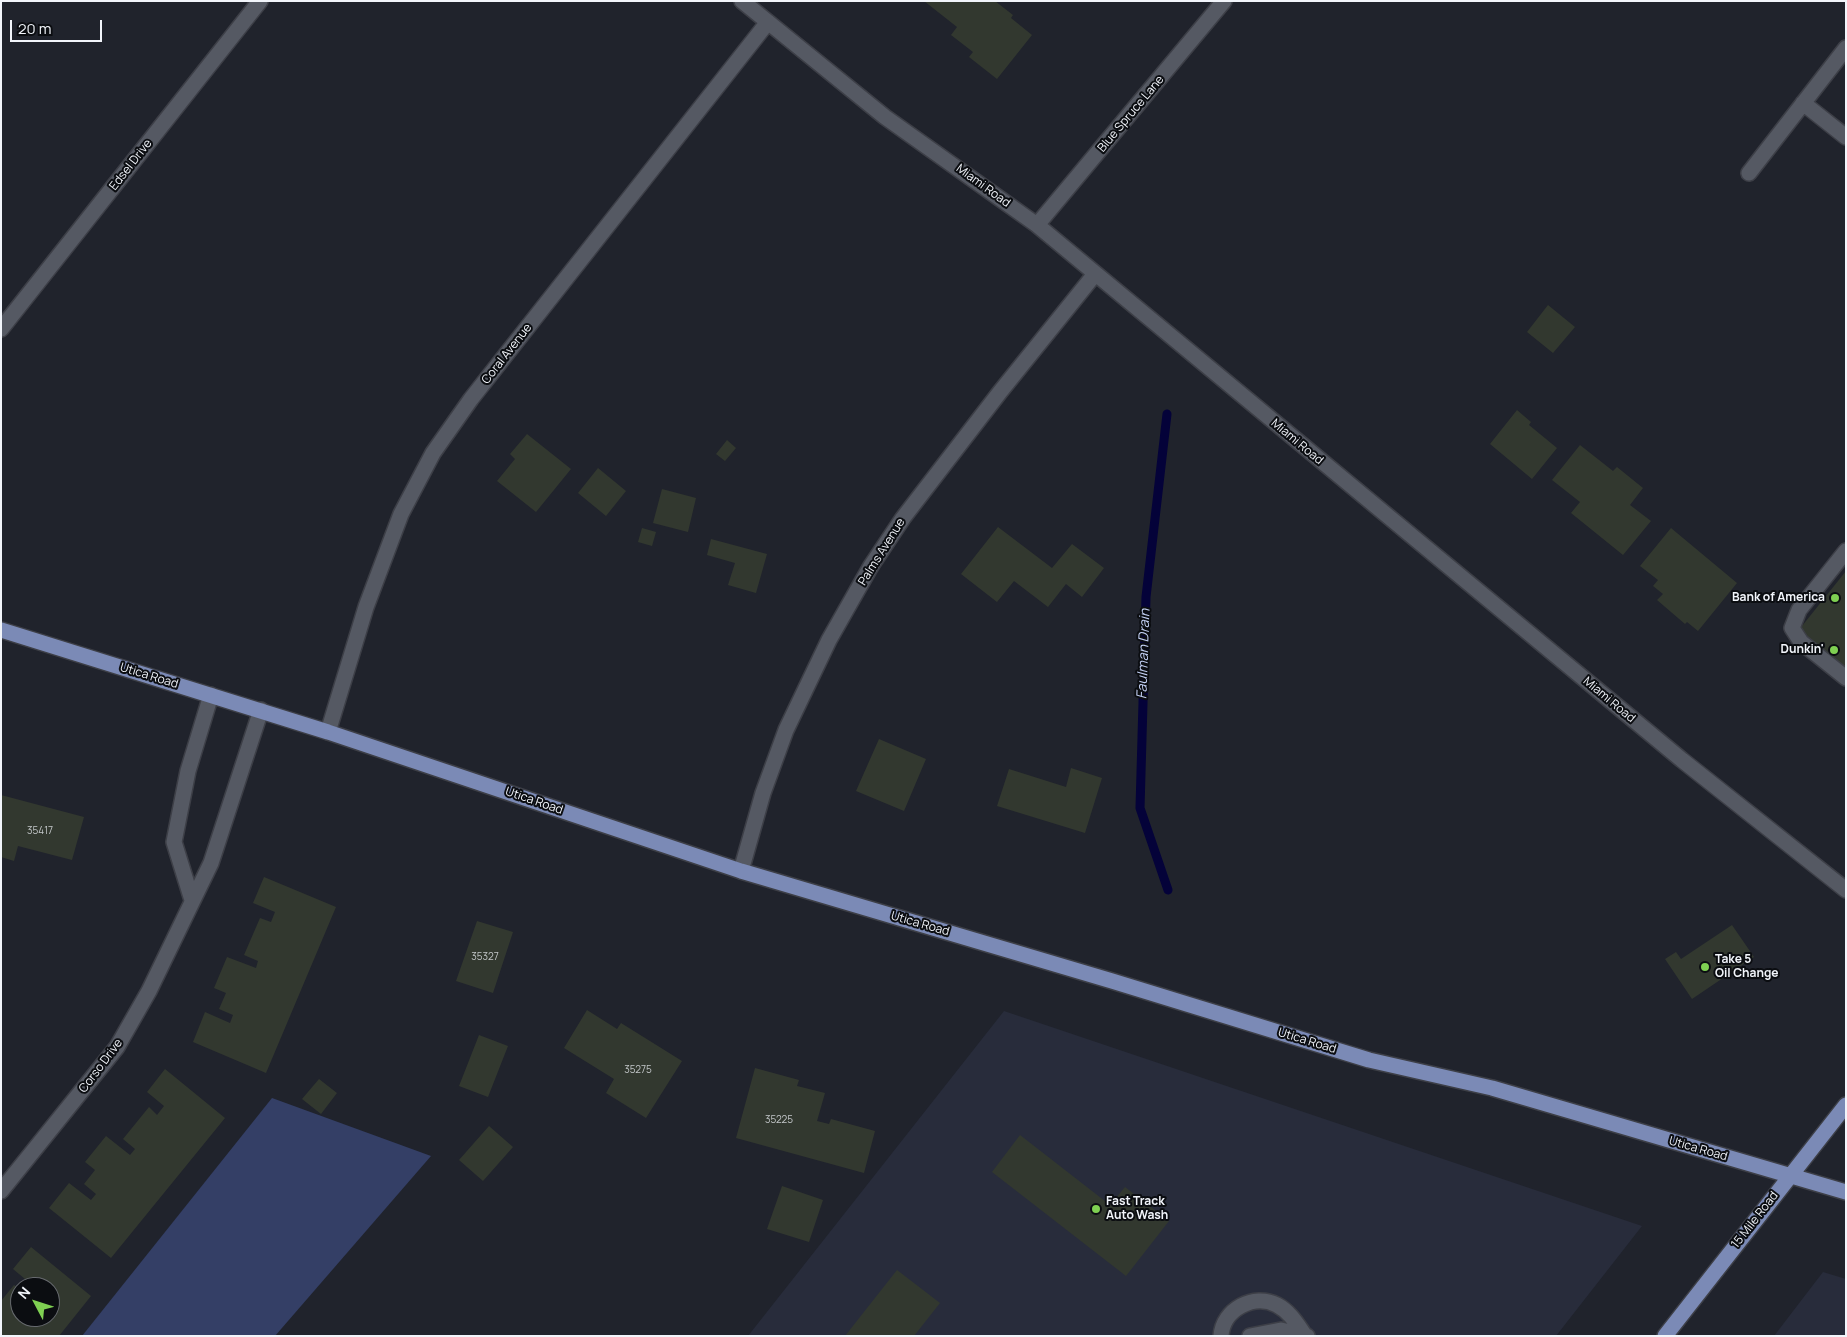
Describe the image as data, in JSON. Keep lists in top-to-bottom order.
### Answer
{
  "streets": {
    "main road": ["Utica Road", "15 Mile Road"],
    "street": [
      "Blue Spruce Lane",
      "Edsel Drive",
      "Miami Road",
      "Coral Avenue",
      "Palms Avenue",
      "Corso Drive"
    ]
  },
  "crossings": [
    ["Blue Spruce Lane", "Miami Road"],
    ["Miami Road", "Coral Avenue"],
    ["Miami Road", "Palms Avenue"],
    ["Coral Avenue", "Utica Road"],
    ["Palms Avenue", "Utica Road"],
    ["Utica Road", "Corso Drive"],
    ["Utica Road", "15 Mile Road"]
  ],
  "water": ["Faulman Drain"],
  "places": [
    "Bank of America",
    "Dunkin'",
    "Take 5 Oil Change",
    "Fast Track Auto Wash"
  ],
  "house_numbers": [
    "35417",
    "35327",
    "35275",
    "35225"
  ],
  "scale_bar": "20 m",
  "north": "top left"
}
